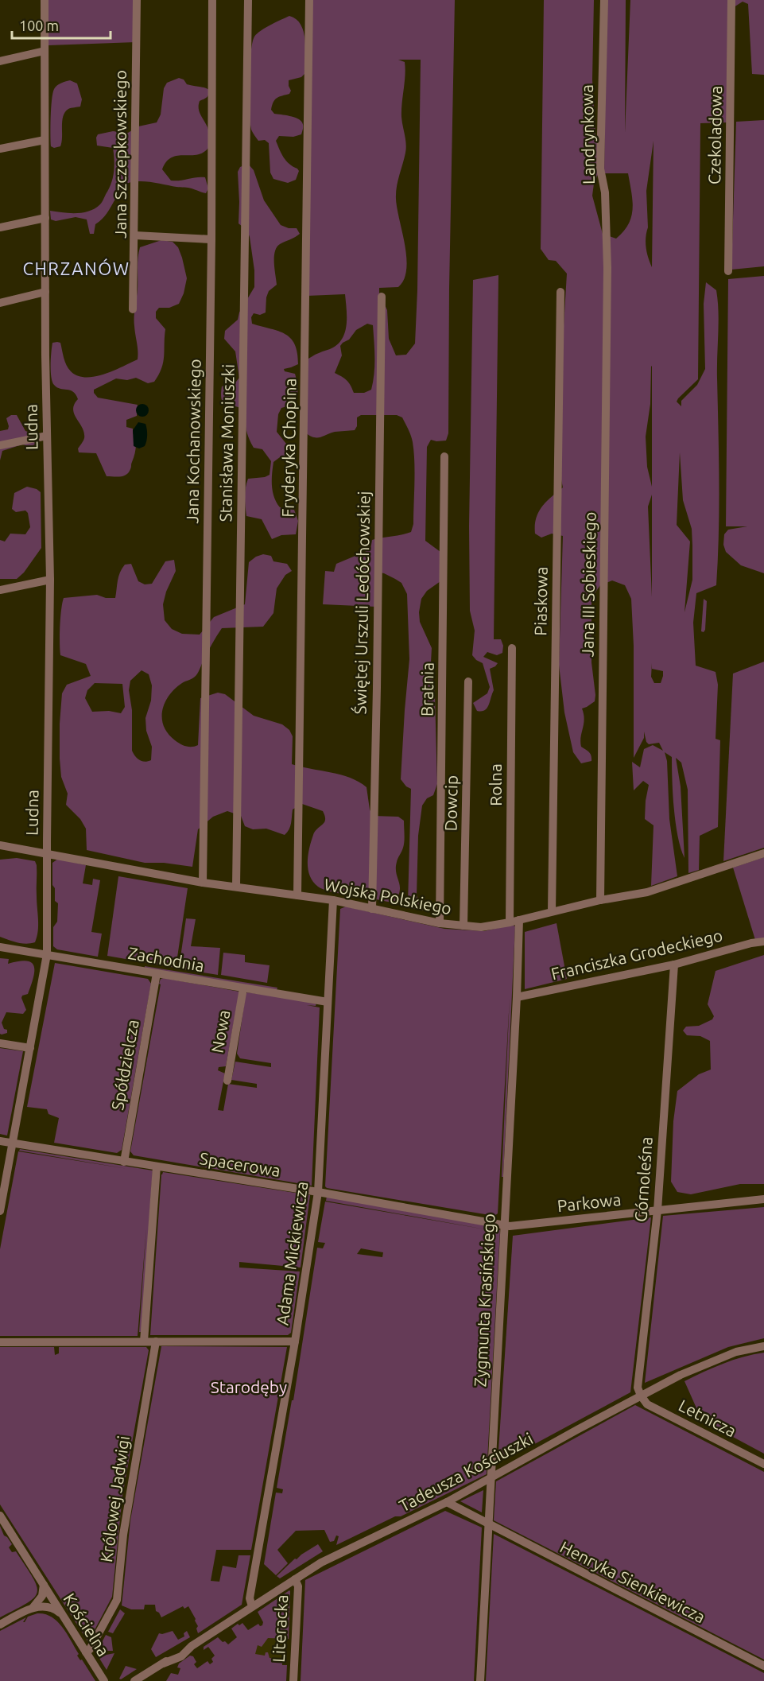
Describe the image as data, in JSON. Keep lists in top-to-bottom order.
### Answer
{
  "streets": {
    "street": [
      "Landrynkowa",
      "Czekoladowa",
      "Jana Szczepkowskiego",
      "Ludna",
      "Jana Kochanowskiego",
      "Stanisława Moniuszki",
      "Fryderyka Chopina",
      "Jana III Sobieskiego",
      "Piaskowa",
      "Świętej Urszuli Ledóchowskiej",
      "Bratnia",
      "Rolna",
      "Dowcip",
      "Wojska Polskiego",
      "Franciszka Grodeckiego",
      "Zachodnia",
      "Nowa",
      "Spółdzielcza",
      "Spacerowa",
      "Górnoleśna",
      "Parkowa",
      "Adama Mickiewicza",
      "Zygmunta Krasińskiego",
      "Letnicza",
      "Tadeusza Kościuszki",
      "Królowej Jadwigi",
      "Henryka Sienkiewicza",
      "Kościelna",
      "Literacka"
    ]
  },
  "crossings": [
    ["Landrynkowa", "Jana III Sobieskiego"],
    ["Ludna", "Wojska Polskiego"],
    ["Ludna", "Zachodnia"],
    ["Ludna", "Spacerowa"],
    ["Jana Kochanowskiego", "Wojska Polskiego"],
    ["Stanisława Moniuszki", "Wojska Polskiego"],
    ["Fryderyka Chopina", "Wojska Polskiego"],
    ["Jana III Sobieskiego", "Wojska Polskiego"],
    ["Piaskowa", "Wojska Polskiego"],
    ["Świętej Urszuli Ledóchowskiej", "Wojska Polskiego"],
    ["Bratnia", "Wojska Polskiego"],
    ["Rolna", "Wojska Polskiego"],
    ["Dowcip", "Wojska Polskiego"],
    ["Wojska Polskiego", "Adama Mickiewicza"],
    ["Wojska Polskiego", "Zygmunta Krasińskiego"],
    ["Franciszka Grodeckiego", "Górnoleśna"],
    ["Franciszka Grodeckiego", "Zygmunta Krasińskiego"],
    ["Zachodnia", "Nowa"],
    ["Zachodnia", "Spółdzielcza"],
    ["Zachodnia", "Adama Mickiewicza"],
    ["Spółdzielcza", "Spacerowa"],
    ["Spacerowa", "Parkowa"],
    ["Spacerowa", "Adama Mickiewicza"],
    ["Spacerowa", "Zygmunta Krasińskiego"],
    ["Górnoleśna", "Parkowa"],
    ["Górnoleśna", "Letnicza"],
    ["Górnoleśna", "Tadeusza Kościuszki"],
    ["Parkowa", "Zygmunta Krasińskiego"],
    ["Adama Mickiewicza", "Tadeusza Kościuszki"],
    ["Zygmunta Krasińskiego", "Tadeusza Kościuszki"],
    ["Zygmunta Krasińskiego", "Henryka Sienkiewicza"],
    ["Letnicza", "Tadeusza Kościuszki"],
    ["Tadeusza Kościuszki", "Henryka Sienkiewicza"],
    ["Tadeusza Kościuszki", "Literacka"],
    ["Królowej Jadwigi", "Kościelna"]
  ],
  "districts": ["CHRZANÓW"],
  "parks": ["Starodęby"],
  "scale_bar": "100 m"
}
